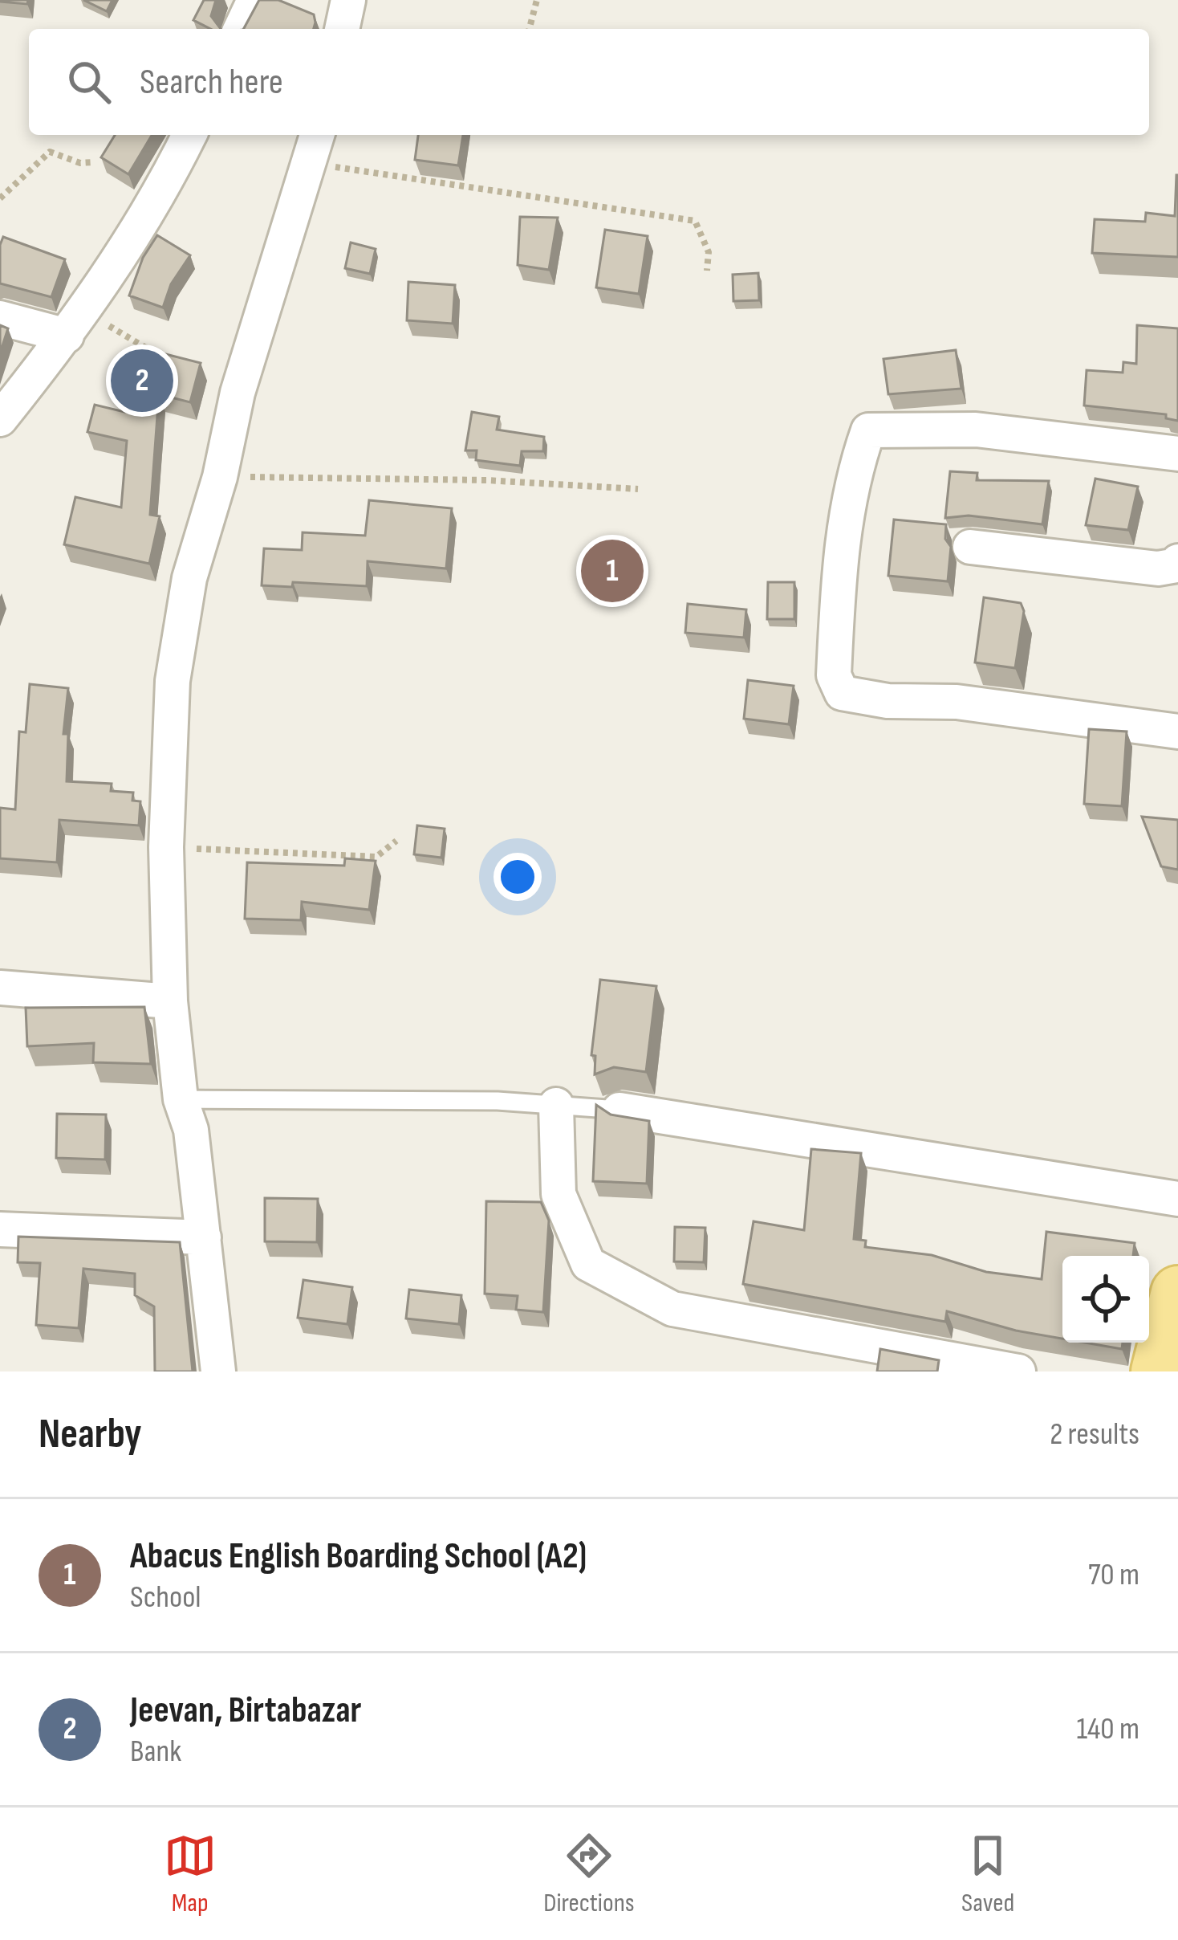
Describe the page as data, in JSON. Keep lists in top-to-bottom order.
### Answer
{
  "page": {
    "search": "Search here",
    "pins": ["2", "1"],
    "heading": ["Nearby", "2 results"],
    "list": [
      {
        "mark": "1",
        "name": "Abacus English Boarding School (A2)",
        "note": "School",
        "value": "70 m"
      },
      {
        "mark": "2",
        "name": "Jeevan, Birtabazar",
        "note": "Bank",
        "value": "140 m"
      }
    ],
    "nav": ["Map", "Directions", "Saved"]
  }
}
